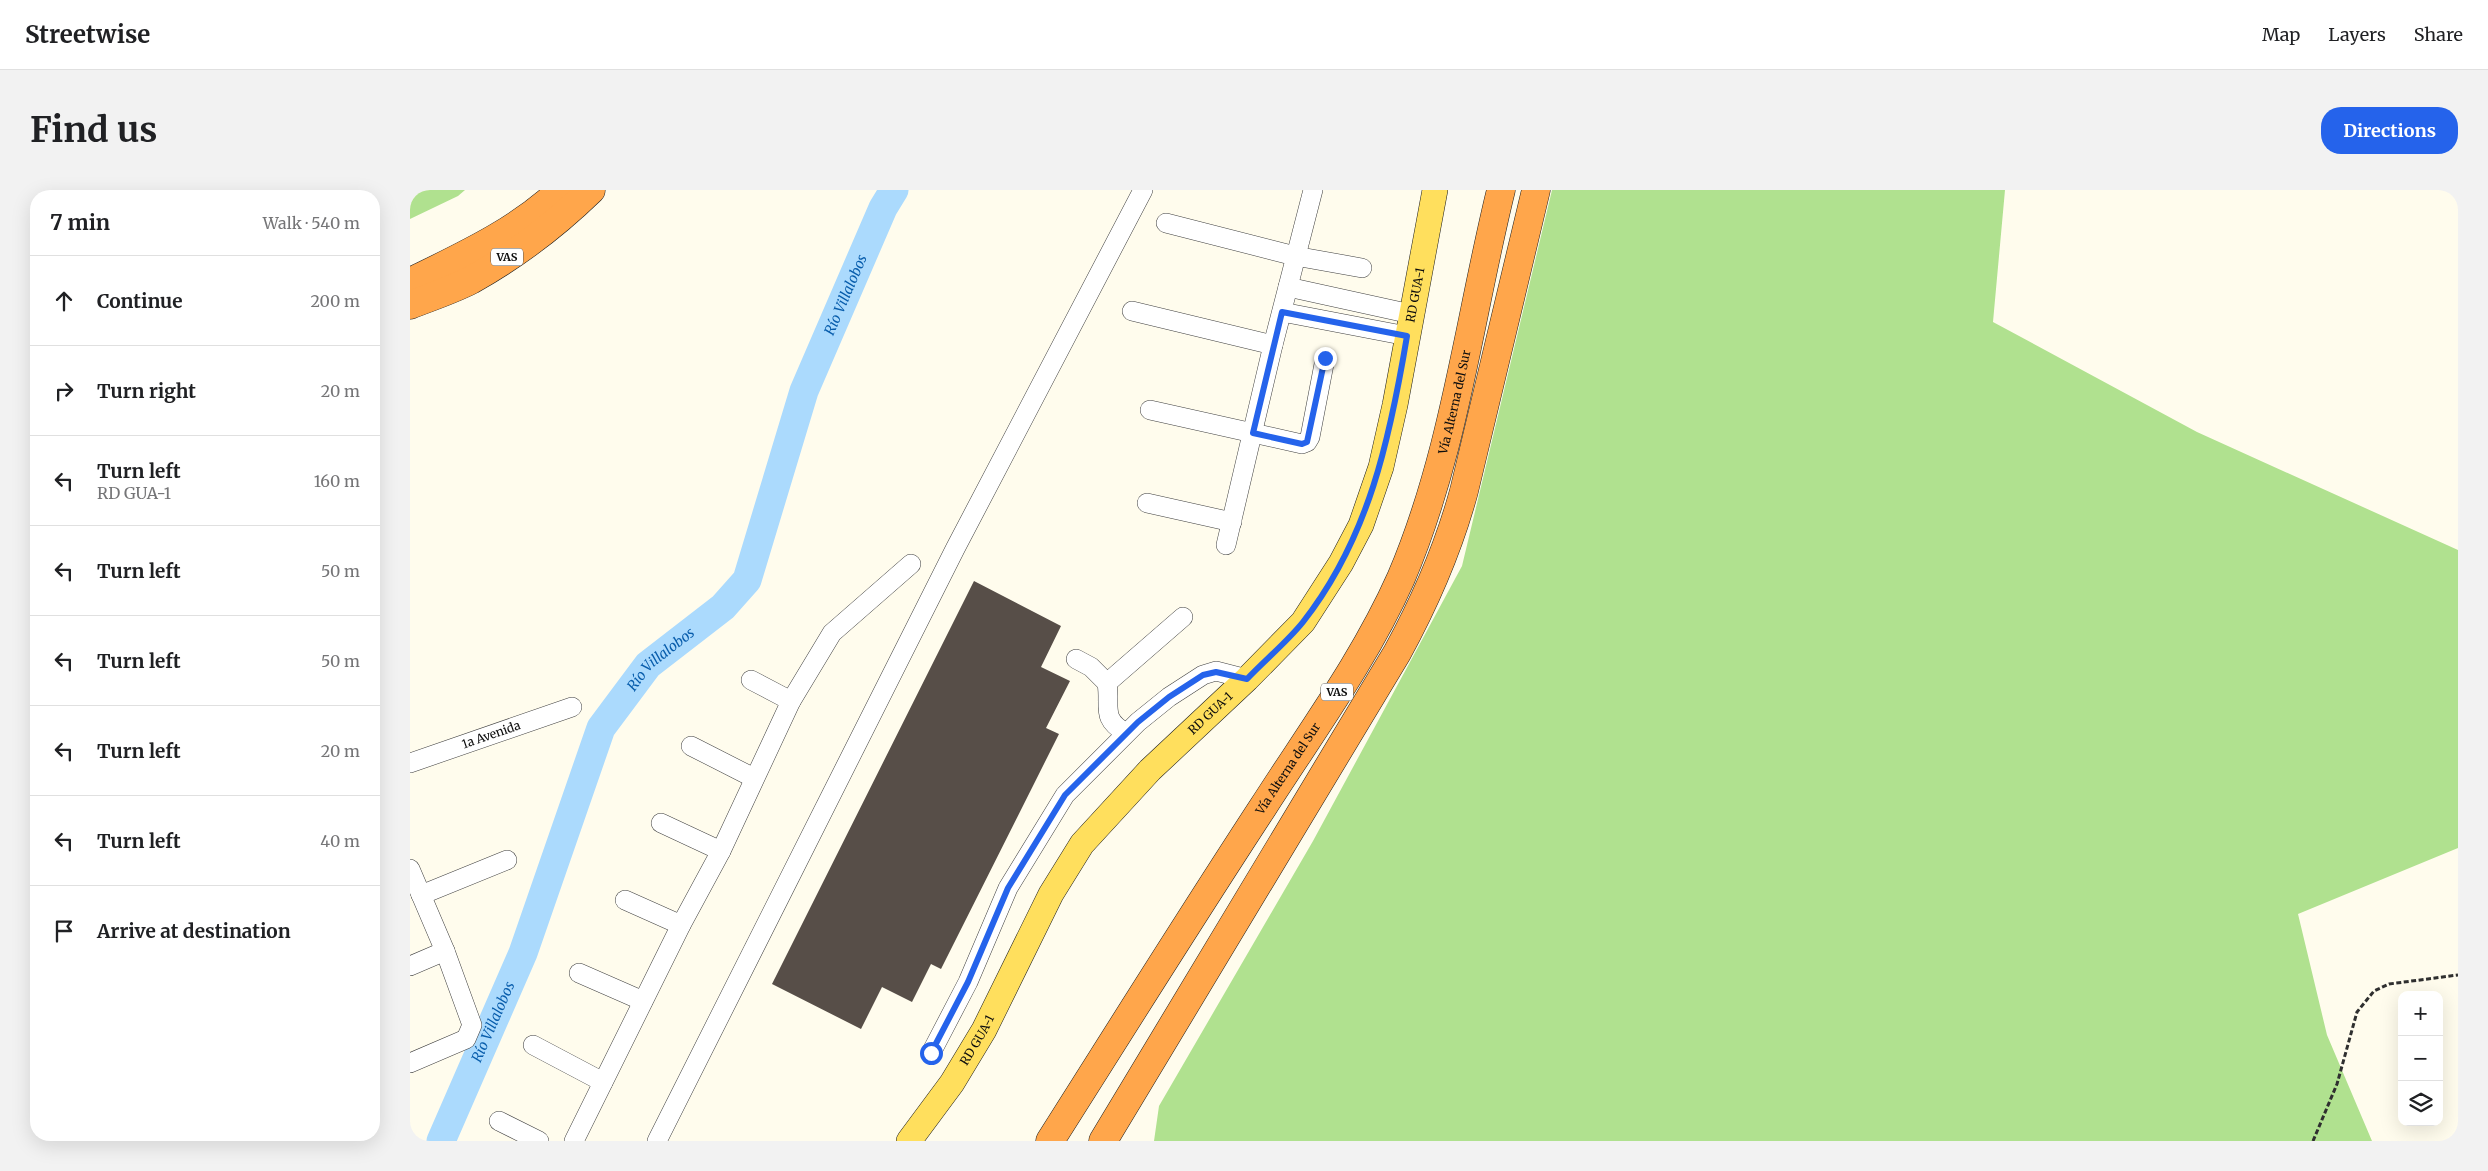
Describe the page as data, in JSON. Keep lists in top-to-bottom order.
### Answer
{
  "streets": {
    "highway": ["VAS", "Vía Alterna del Sur"],
    "main road": ["RD GUA-1"],
    "street": ["1a Avenida"]
  },
  "water": ["Río Villalobos"],
  "page": {
    "header": "Streetwise",
    "nav": ["Map", "Layers", "Share"],
    "buttons": "Directions",
    "title": "Find us",
    "heading": ["7 min", "Walk · 540 m"],
    "list": [
      ["Continue", "200 m"],
      ["Turn right", "20 m"],
      ["Turn left", "RD GUA-1", "160 m"],
      ["Turn left", "50 m"],
      ["Turn left", "50 m"],
      ["Turn left", "20 m"],
      ["Turn left", "40 m"],
      "Arrive at destination"
    ],
    "map_buttons": ["+", "−"]
  }
}
